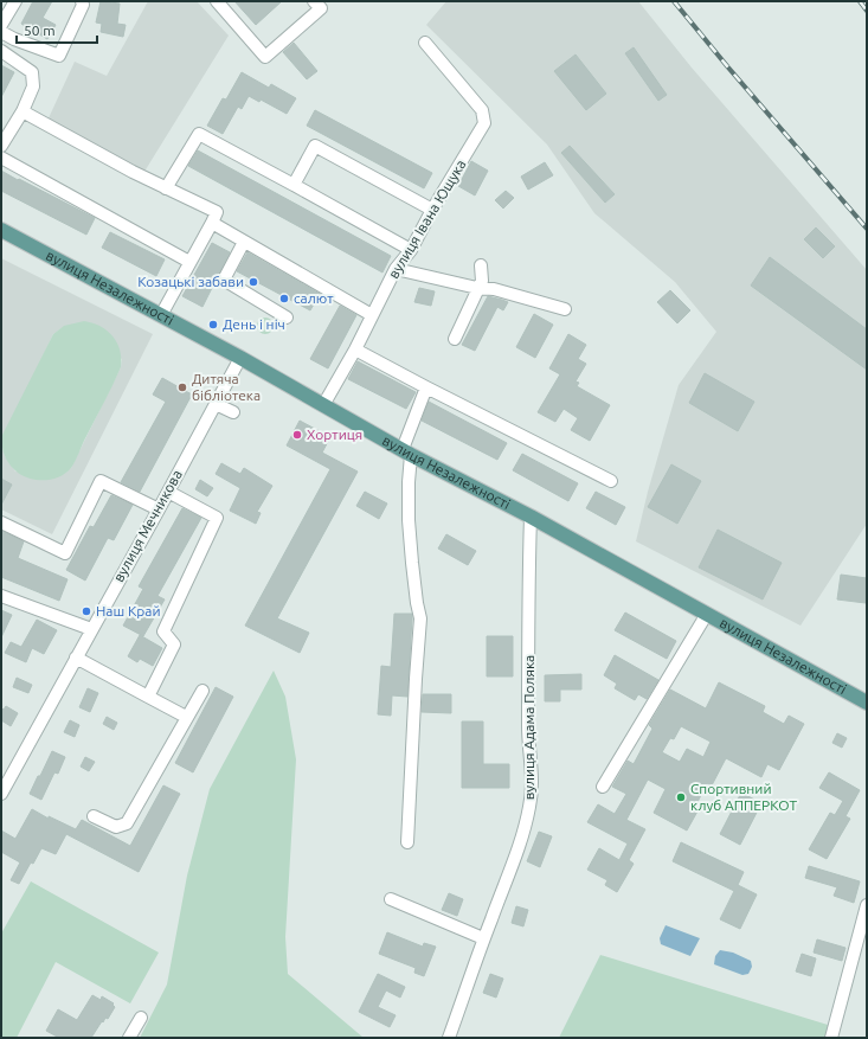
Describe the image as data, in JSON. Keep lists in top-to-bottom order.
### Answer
{
  "streets": {
    "main road": ["вулиця Незалежності"],
    "street": ["вулиця Івана Ющука", "вулиця Мечникова", "вулиця Адама Поляка"]
  },
  "crossings": [
    ["вулиця Івана Ющука", "вулиця Незалежності"],
    ["вулиця Незалежності", "вулиця Мечникова"],
    ["вулиця Незалежності", "вулиця Адама Поляка"]
  ],
  "places": [
    "Козацькі забави",
    "салют",
    "День і ніч",
    "Дитяча бібліотека",
    "Хортиця",
    "Наш Край",
    "Спортивний клуб АППЕРКОТ"
  ],
  "scale_bar": "50 m"
}
